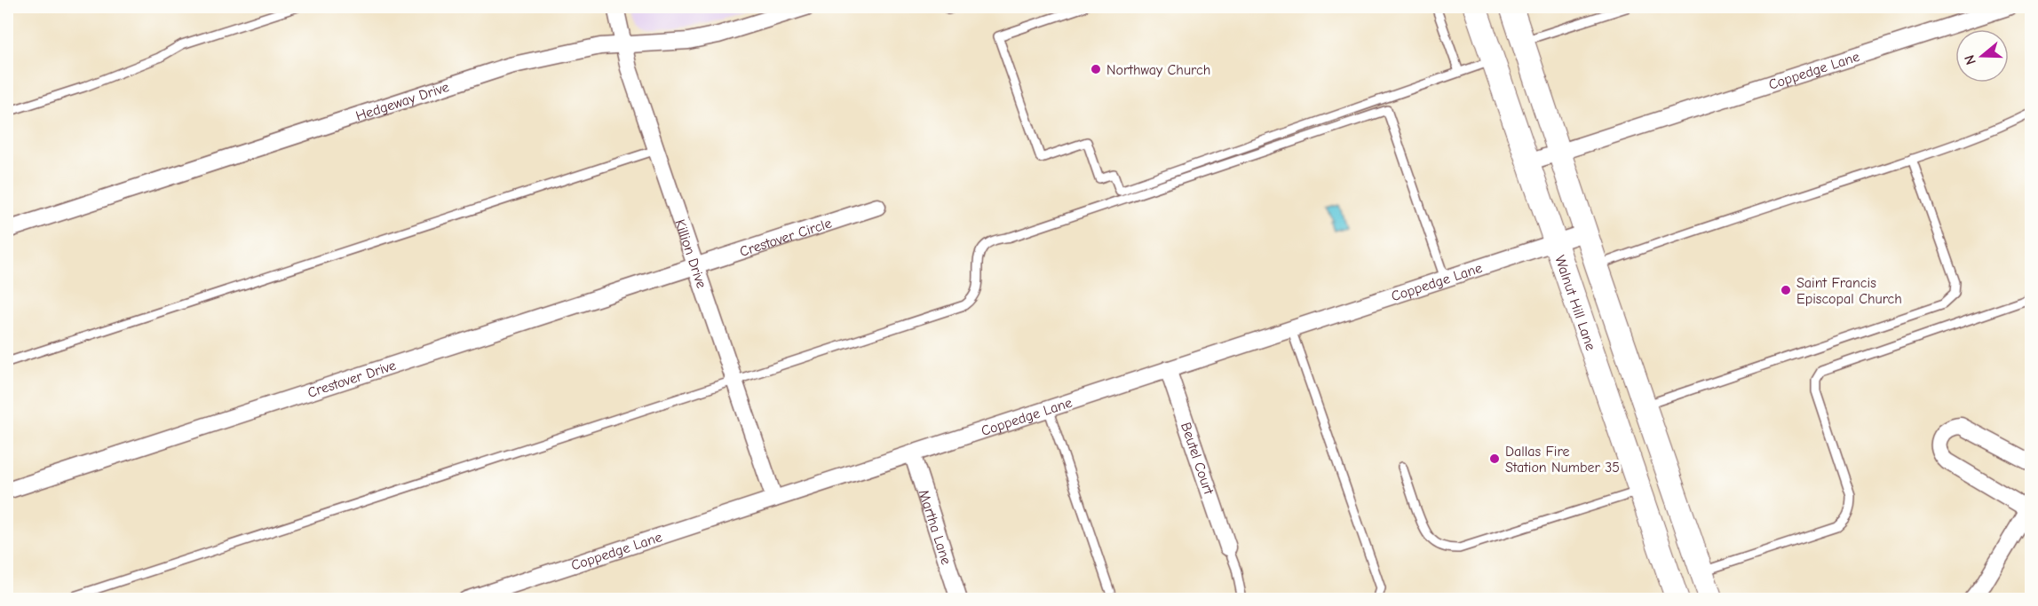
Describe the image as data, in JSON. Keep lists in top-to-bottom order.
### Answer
{
  "streets": {
    "main road": ["Walnut Hill Lane"],
    "street": [
      "Coppedge Lane",
      "Hedgeway Drive",
      "Crestover Circle",
      "Killion Drive",
      "Crestover Drive",
      "Beutel Court",
      "Martha Lane"
    ]
  },
  "crossings": [
    ["Coppedge Lane", "Killion Drive"],
    ["Coppedge Lane", "Walnut Hill Lane"],
    ["Coppedge Lane", "Beutel Court"],
    ["Coppedge Lane", "Martha Lane"],
    ["Hedgeway Drive", "Killion Drive"],
    ["Crestover Circle", "Killion Drive"],
    ["Crestover Circle", "Crestover Drive"],
    ["Killion Drive", "Crestover Drive"]
  ],
  "places": ["Northway Church", "Saint Francis Episcopal Church", "Dallas Fire Station Number 35"],
  "north": "left"
}
